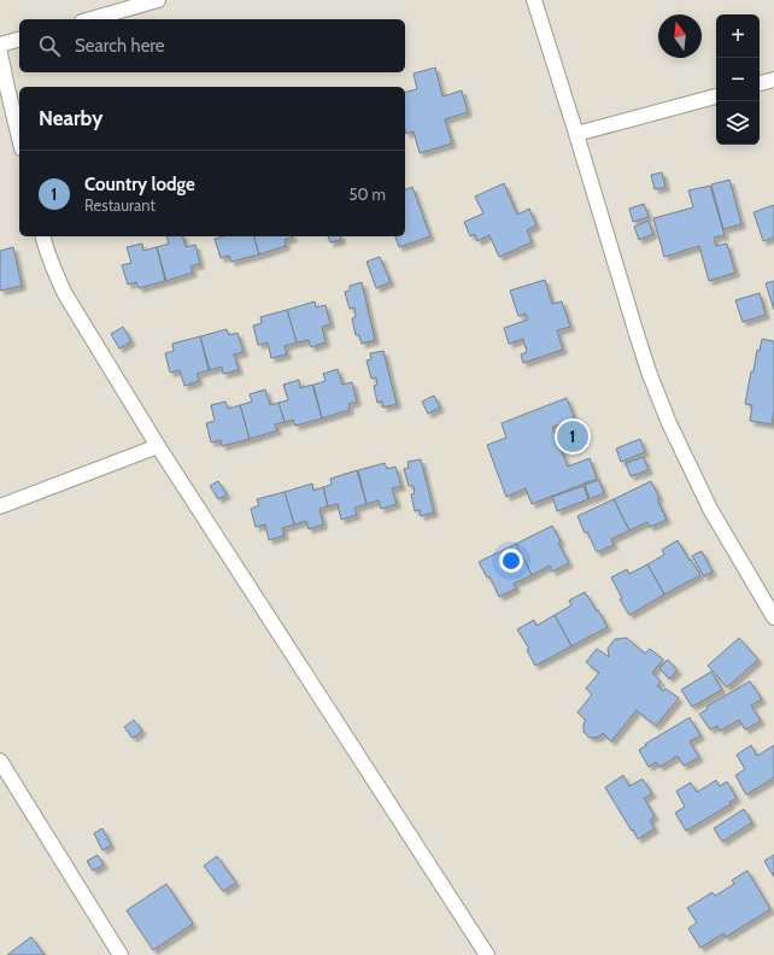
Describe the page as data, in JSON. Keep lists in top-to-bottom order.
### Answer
{
  "north": "top",
  "page": {
    "map_buttons": ["+", "−"],
    "search": "Search here",
    "heading": "Nearby",
    "list": [
      {
        "mark": "1",
        "name": "Country lodge",
        "note": "Restaurant",
        "value": "50 m"
      }
    ],
    "pins": "1"
  }
}
